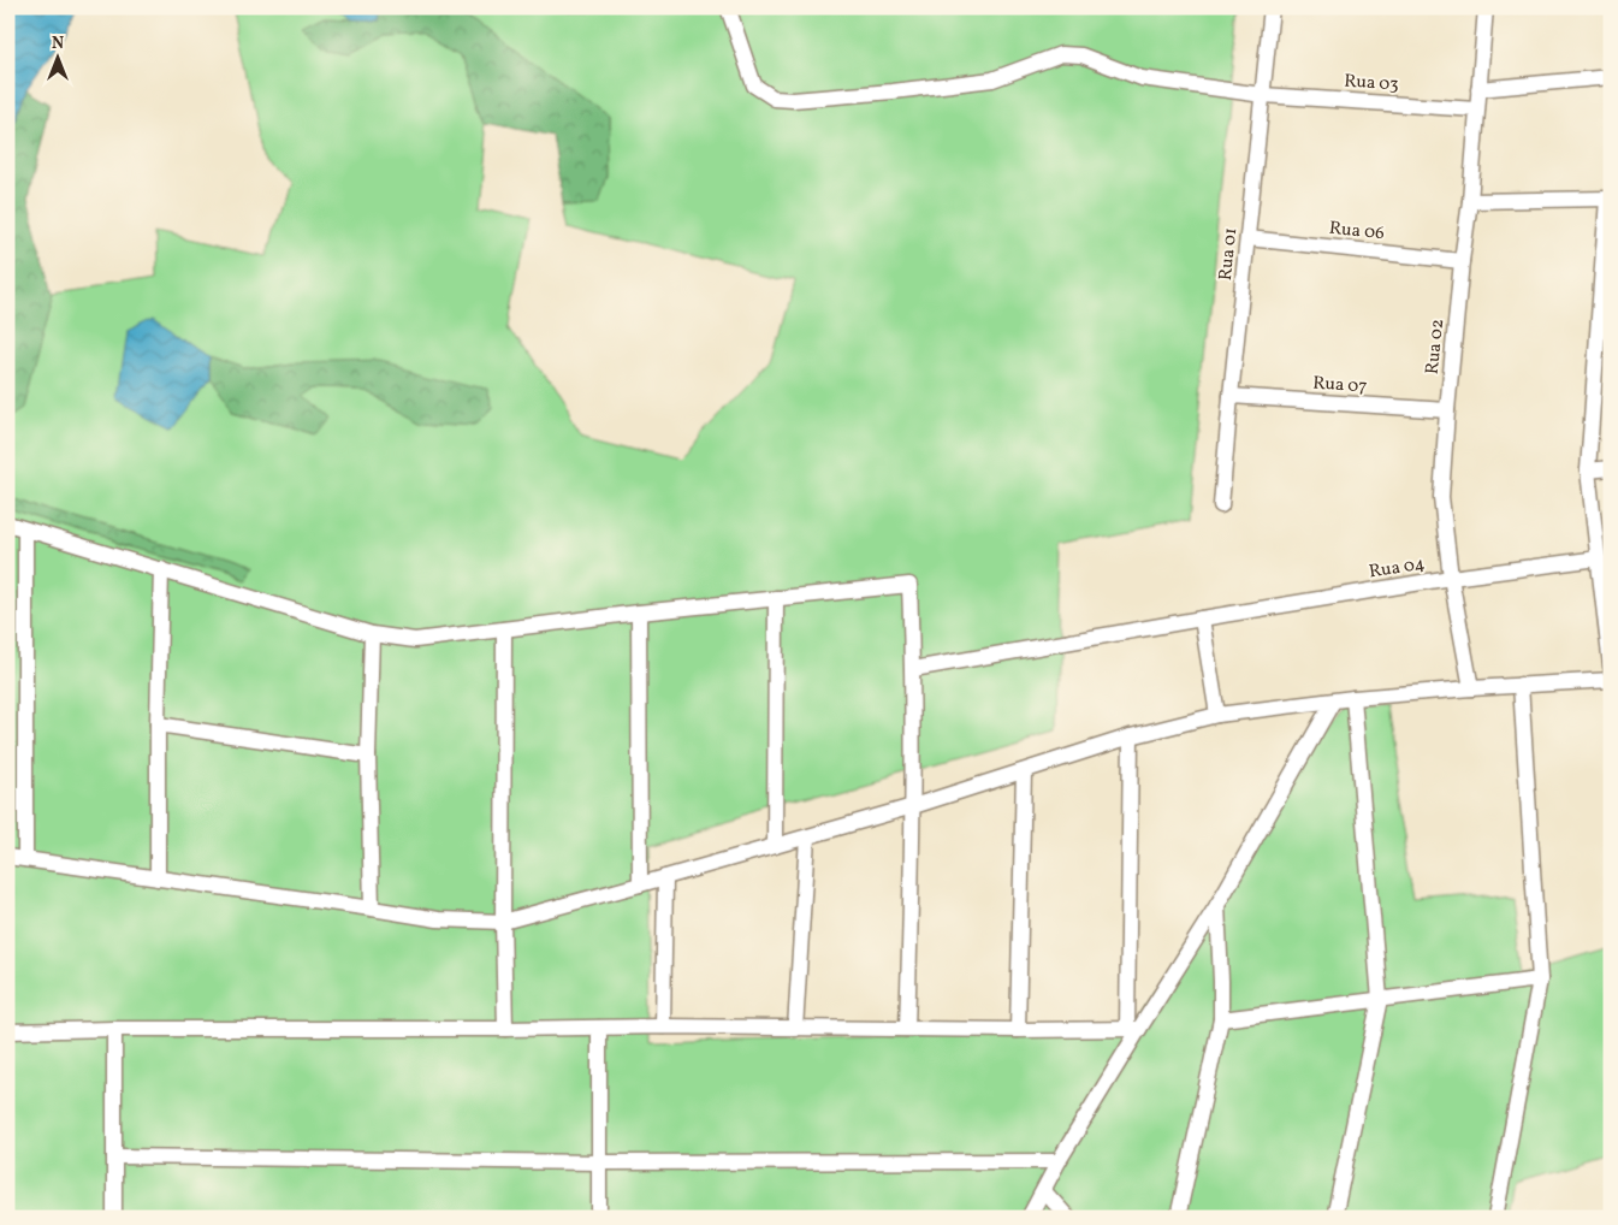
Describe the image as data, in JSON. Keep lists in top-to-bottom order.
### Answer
{
  "streets": {
    "street": [
      "Rua 03",
      "Rua 06",
      "Rua 01",
      "Rua 02",
      "Rua 07",
      "Rua 04"
    ]
  },
  "crossings": [
    ["Rua 03", "Rua 01"],
    ["Rua 03", "Rua 02"],
    ["Rua 06", "Rua 01"],
    ["Rua 06", "Rua 02"],
    ["Rua 01", "Rua 07"],
    ["Rua 02", "Rua 07"],
    ["Rua 02", "Rua 04"]
  ],
  "north": "top"
}
